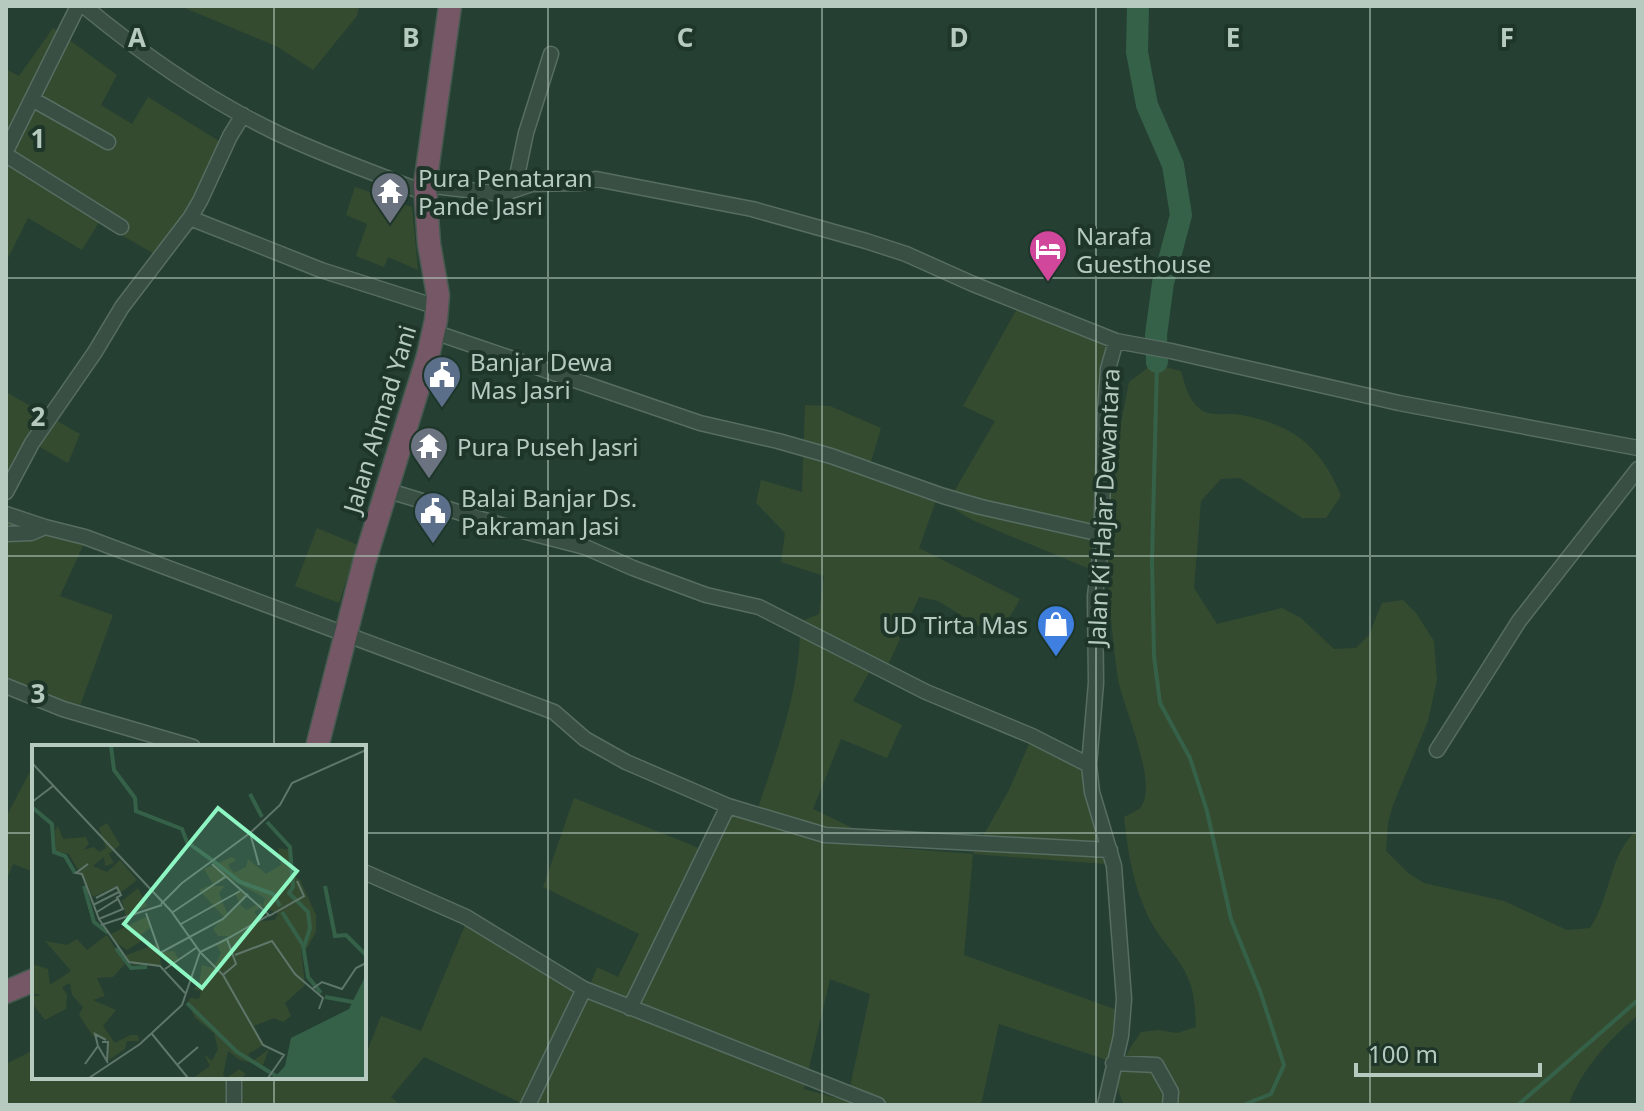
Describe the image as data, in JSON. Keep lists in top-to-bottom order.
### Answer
{
  "streets": {
    "highway": ["Jalan Ahmad Yani"],
    "street": ["Jalan Ki Hajar Dewantara"]
  },
  "places": {
    "temple": ["Pura Penataran Pande Jasri", "Pura Puseh Jasri"],
    "hotel": ["Narafa Guesthouse"],
    "public building": ["Banjar Dewa Mas Jasri", "Balai Banjar Ds. Pakraman Jasi"],
    "shop": ["UD Tirta Mas"]
  },
  "scale_bar": "100 m",
  "grid": {
    "columns": [
      "A",
      "B",
      "C",
      "D",
      "E",
      "F"
    ],
    "rows": ["1", "2", "3"]
  }
}
